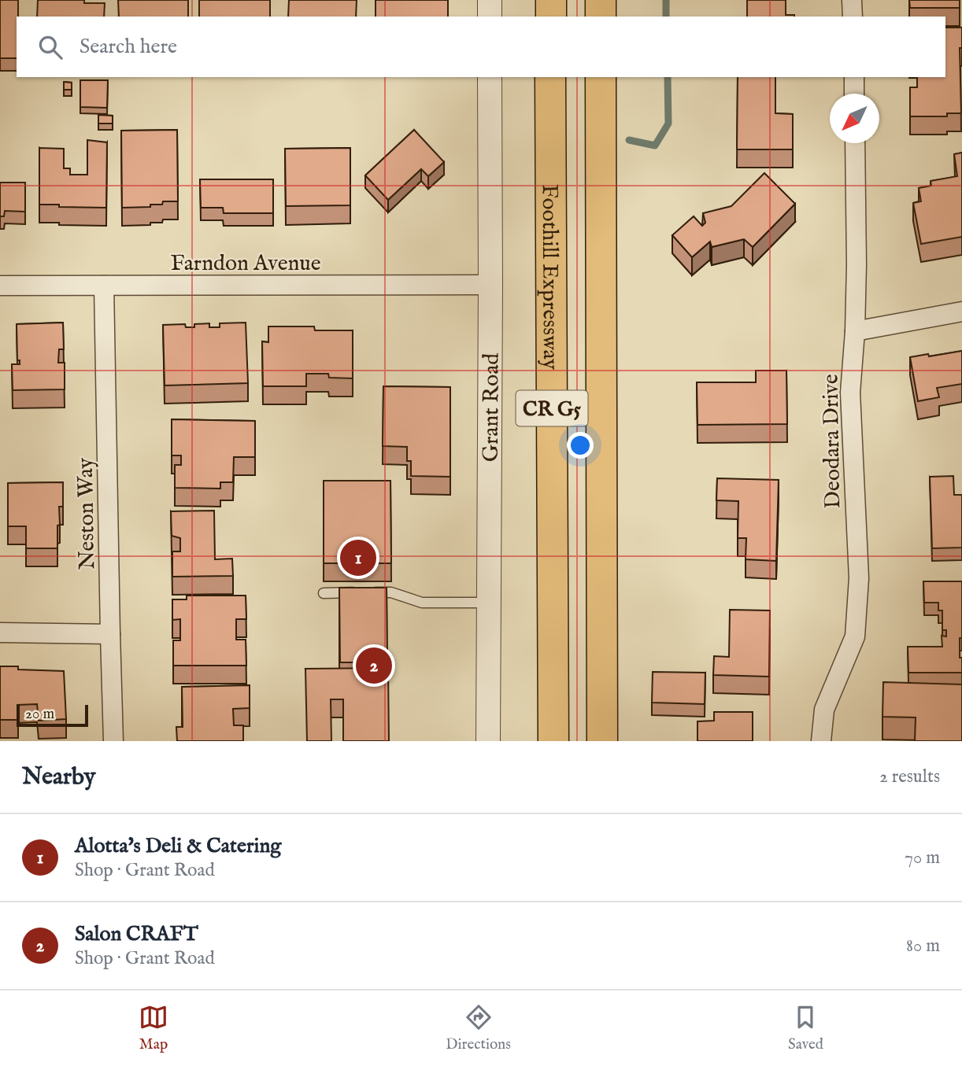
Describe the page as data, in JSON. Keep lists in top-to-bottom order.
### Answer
{
  "streets": {
    "highway": ["Foothill Expressway", "CR G5"],
    "street": [
      "Farndon Avenue",
      "Grant Road",
      "Deodara Drive",
      "Neston Way"
    ]
  },
  "crossings": [
    ["Farndon Avenue", "Grant Road"],
    ["Farndon Avenue", "Neston Way"]
  ],
  "scale_bar": "20 m",
  "north": "bottom left",
  "page": {
    "search": "Search here",
    "pins": ["1", "2"],
    "scale": "20 m",
    "heading": ["Nearby", "2 results"],
    "list": [
      {
        "mark": "1",
        "name": "Alotta's Deli & Catering",
        "note": "Shop · Grant Road",
        "value": "70 m"
      },
      {
        "mark": "2",
        "name": "Salon CRAFT",
        "note": "Shop · Grant Road",
        "value": "80 m"
      }
    ],
    "nav": ["Map", "Directions", "Saved"]
  }
}
